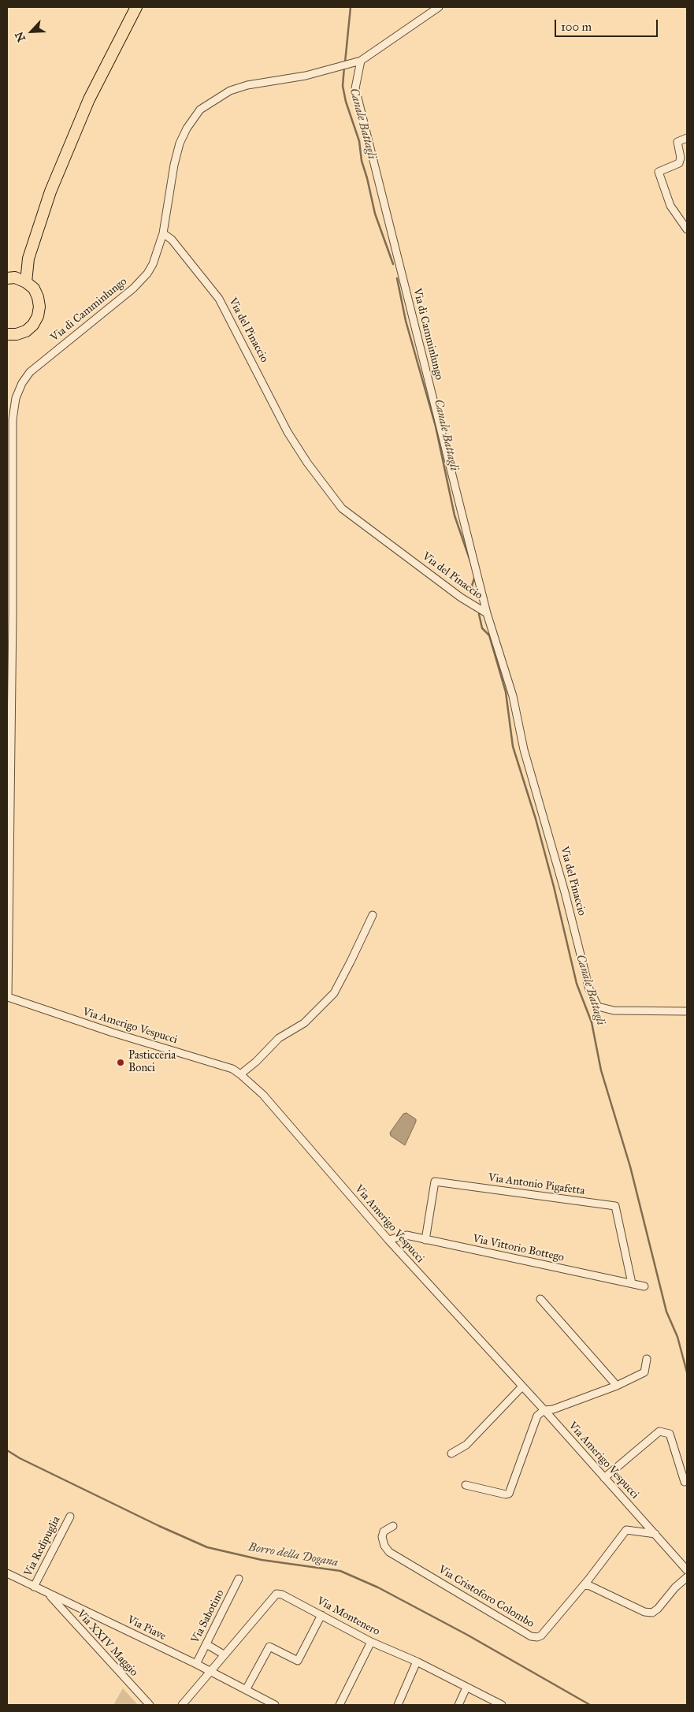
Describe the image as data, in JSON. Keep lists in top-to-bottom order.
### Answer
{
  "streets": {
    "street": [
      "Via di Camminlungo",
      "Via del Pinaccio",
      "Via Amerigo Vespucci",
      "Via Antonio Pigafetta",
      "Via Vittorio Bottego",
      "Via Redipuglia",
      "Via Cristoforo Colombo",
      "Via Sabotino",
      "Via Montenero",
      "Via Piave",
      "Via XXIV Maggio"
    ]
  },
  "crossings": [
    ["Via di Camminlungo", "Via del Pinaccio"],
    ["Via di Camminlungo", "Via Amerigo Vespucci"],
    ["Via Amerigo Vespucci", "Via Vittorio Bottego"],
    ["Via Amerigo Vespucci", "Via Cristoforo Colombo"],
    ["Via Antonio Pigafetta", "Via Vittorio Bottego"],
    ["Via Redipuglia", "Via Piave"],
    ["Via Sabotino", "Via Piave"],
    ["Via Montenero", "Via Piave"],
    ["Via Piave", "Via XXIV Maggio"]
  ],
  "water": ["Canale Battagli", "Borro della Dogana"],
  "places": ["Pasticceria Bonci"],
  "scale_bar": "100 m",
  "north": "bottom left"
}
